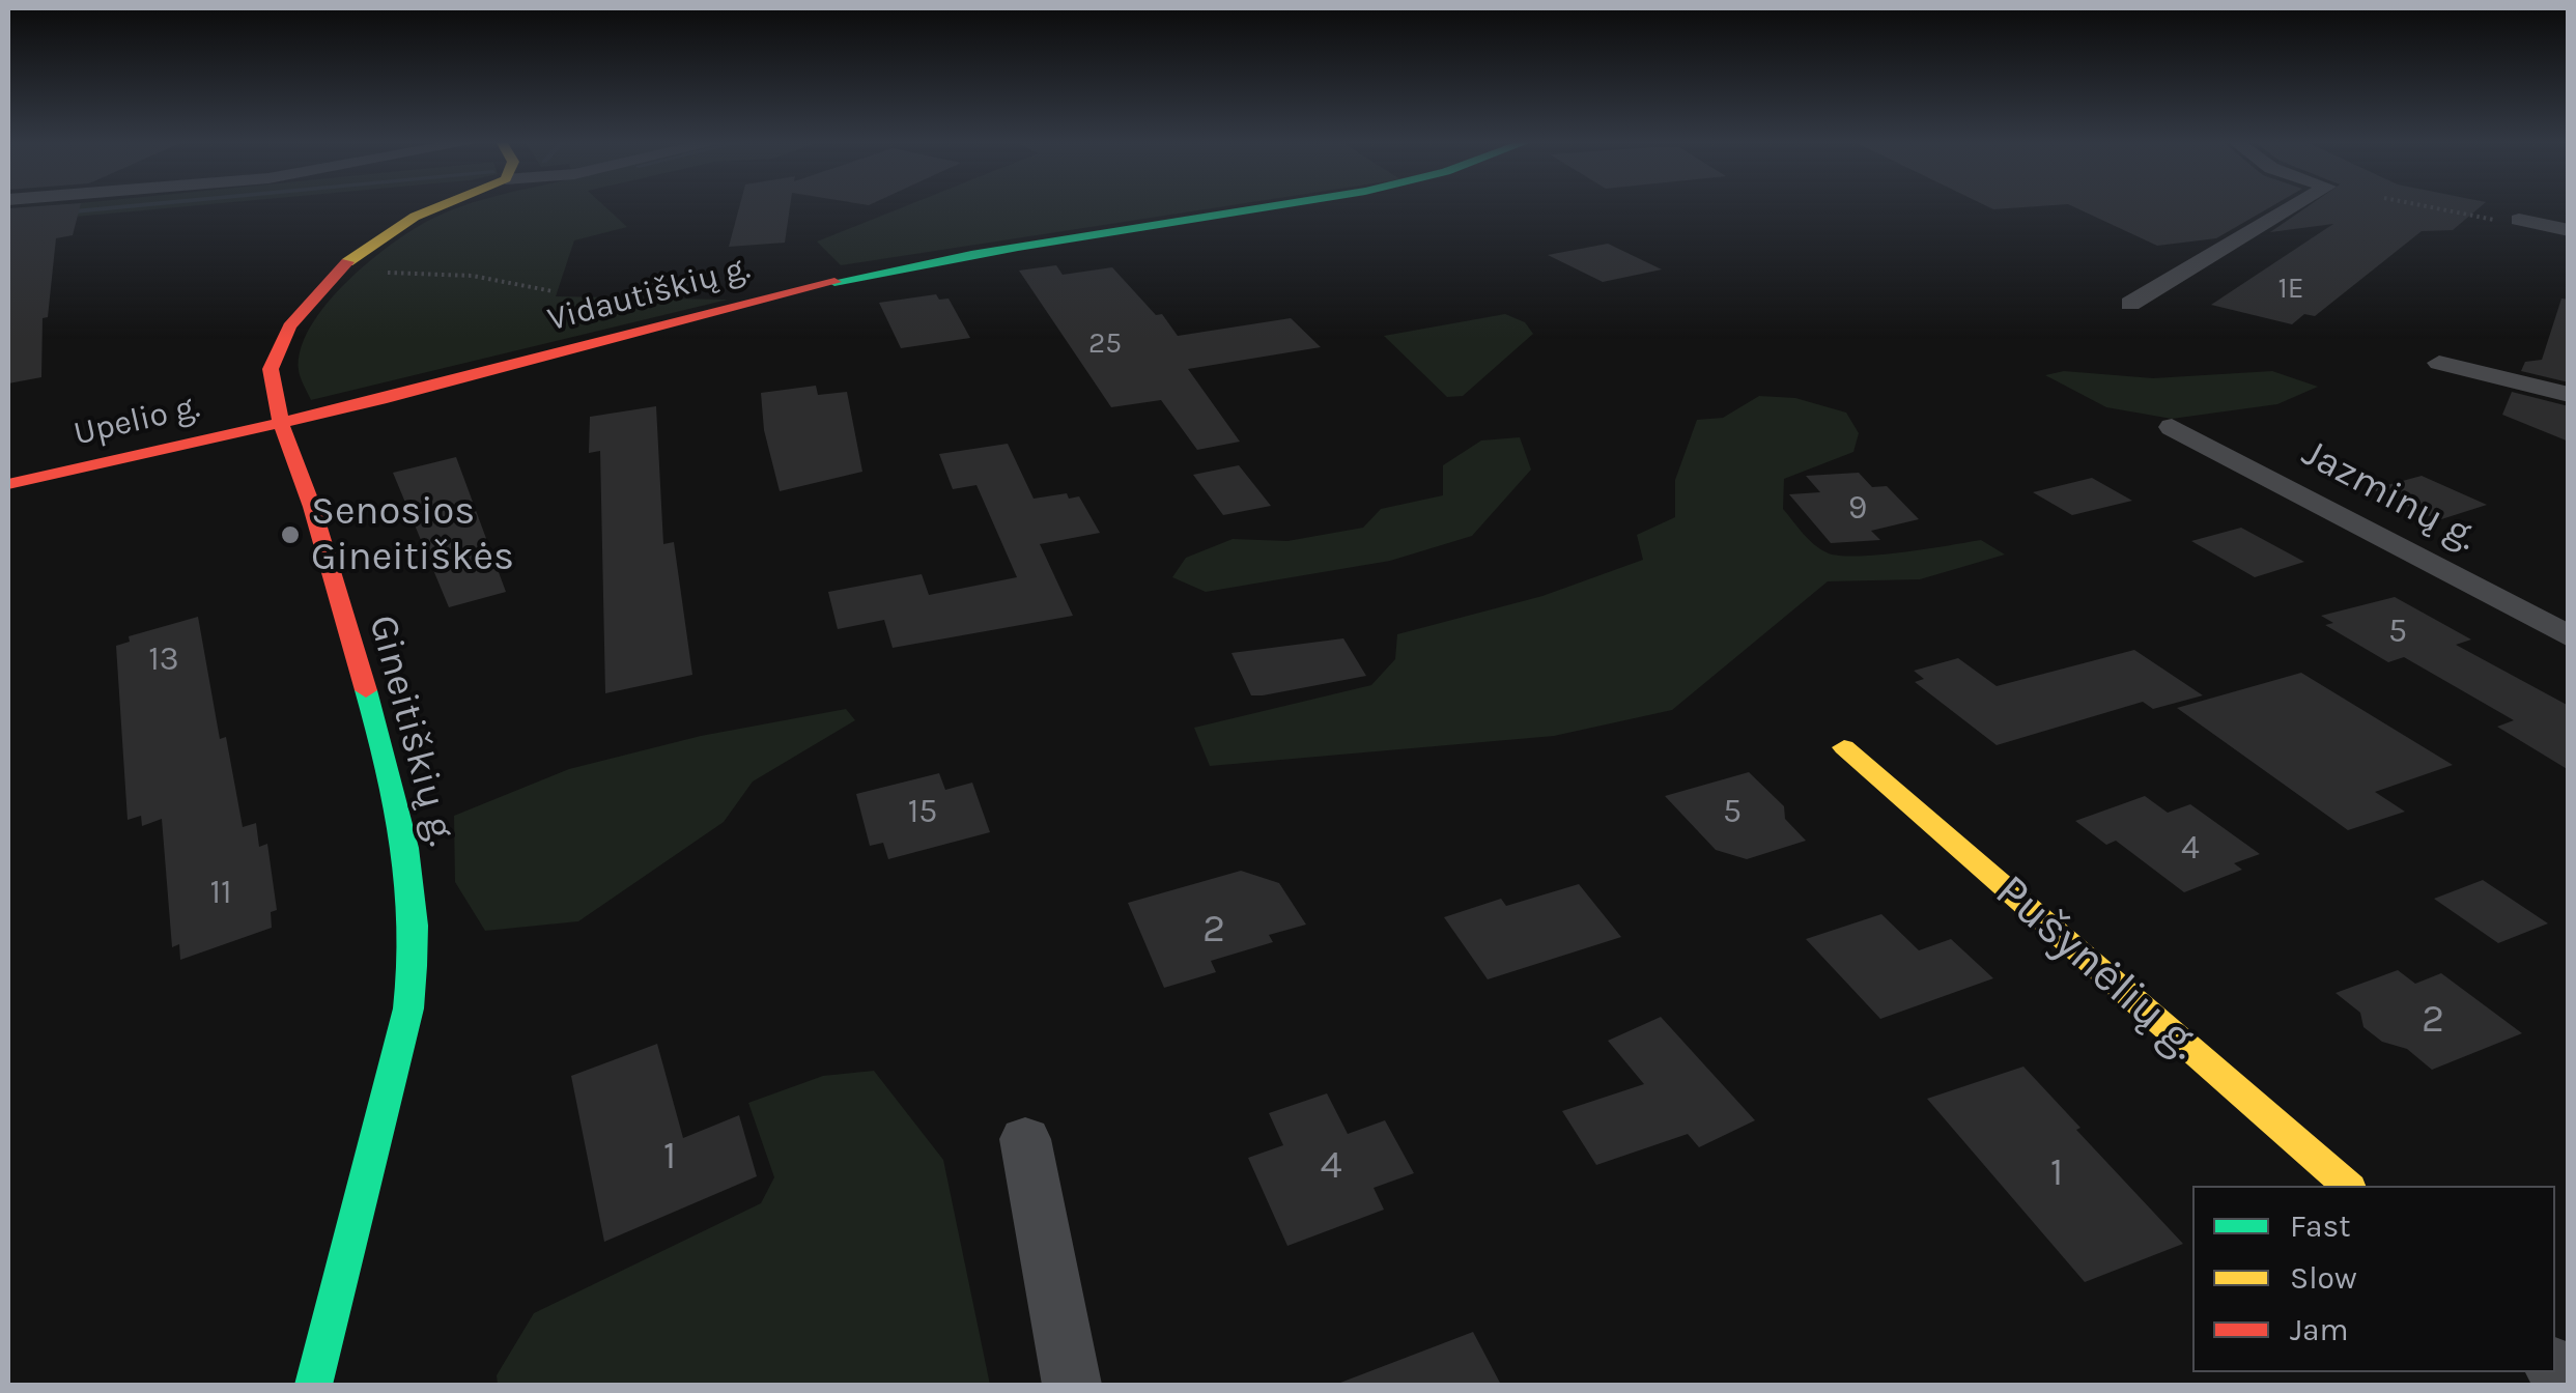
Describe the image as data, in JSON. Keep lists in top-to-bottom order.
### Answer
{
  "streets": {
    "street": [
      "Vidautiškių g.",
      "Upelio g.",
      "Jazminų g.",
      "Gineitiškių g.",
      "Pušynėlių g."
    ]
  },
  "crossings": [
    ["Vidautiškių g.", "Upelio g."],
    ["Vidautiškių g.", "Gineitiškių g."],
    ["Upelio g.", "Gineitiškių g."]
  ],
  "places": ["Senosios Gineitiškės"],
  "house_numbers": [
    "1E",
    "25",
    "9",
    "5",
    "13",
    "15",
    "5",
    "4",
    "11",
    "2",
    "2",
    "1",
    "4",
    "1"
  ],
  "legend": ["Fast", "Slow", "Jam"]
}
